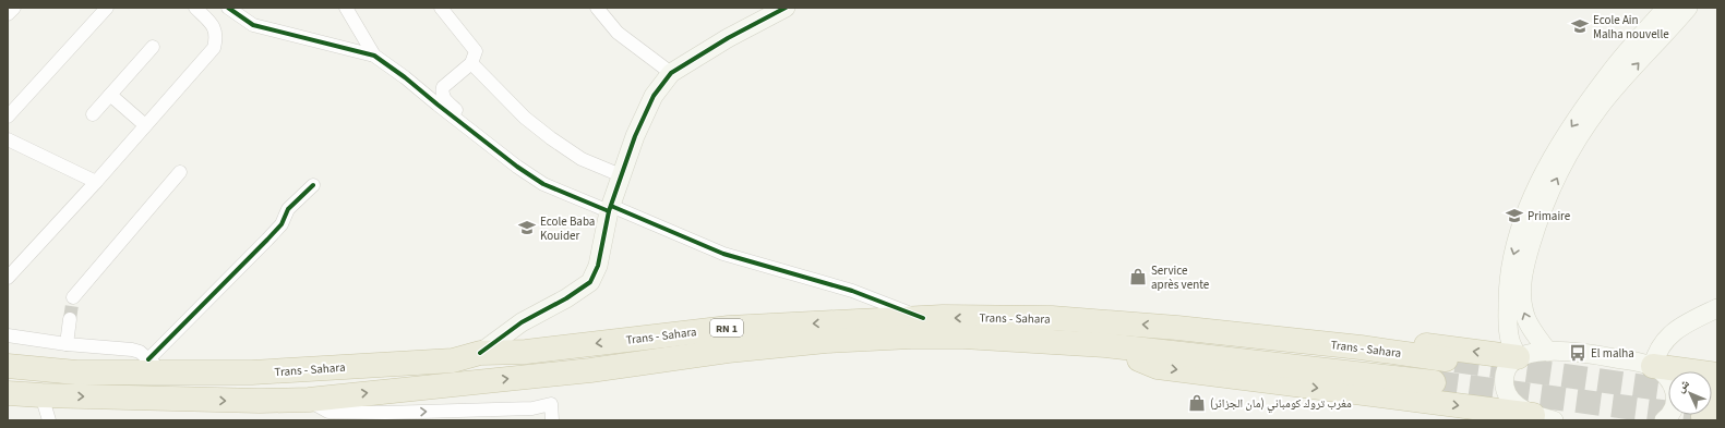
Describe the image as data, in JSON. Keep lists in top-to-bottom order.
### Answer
{
  "streets": {
    "highway": ["Trans - Sahara", "RN 1"]
  },
  "places": {
    "school or university": ["Ecole Ain Malha nouvelle", "Primaire", "Ecole Baba Kouider"],
    "shop": ["Service après vente", "مغرب تروك كومباني (مان الجزائر)"],
    "bus stop": ["El malha"]
  },
  "north": "top left"
}
